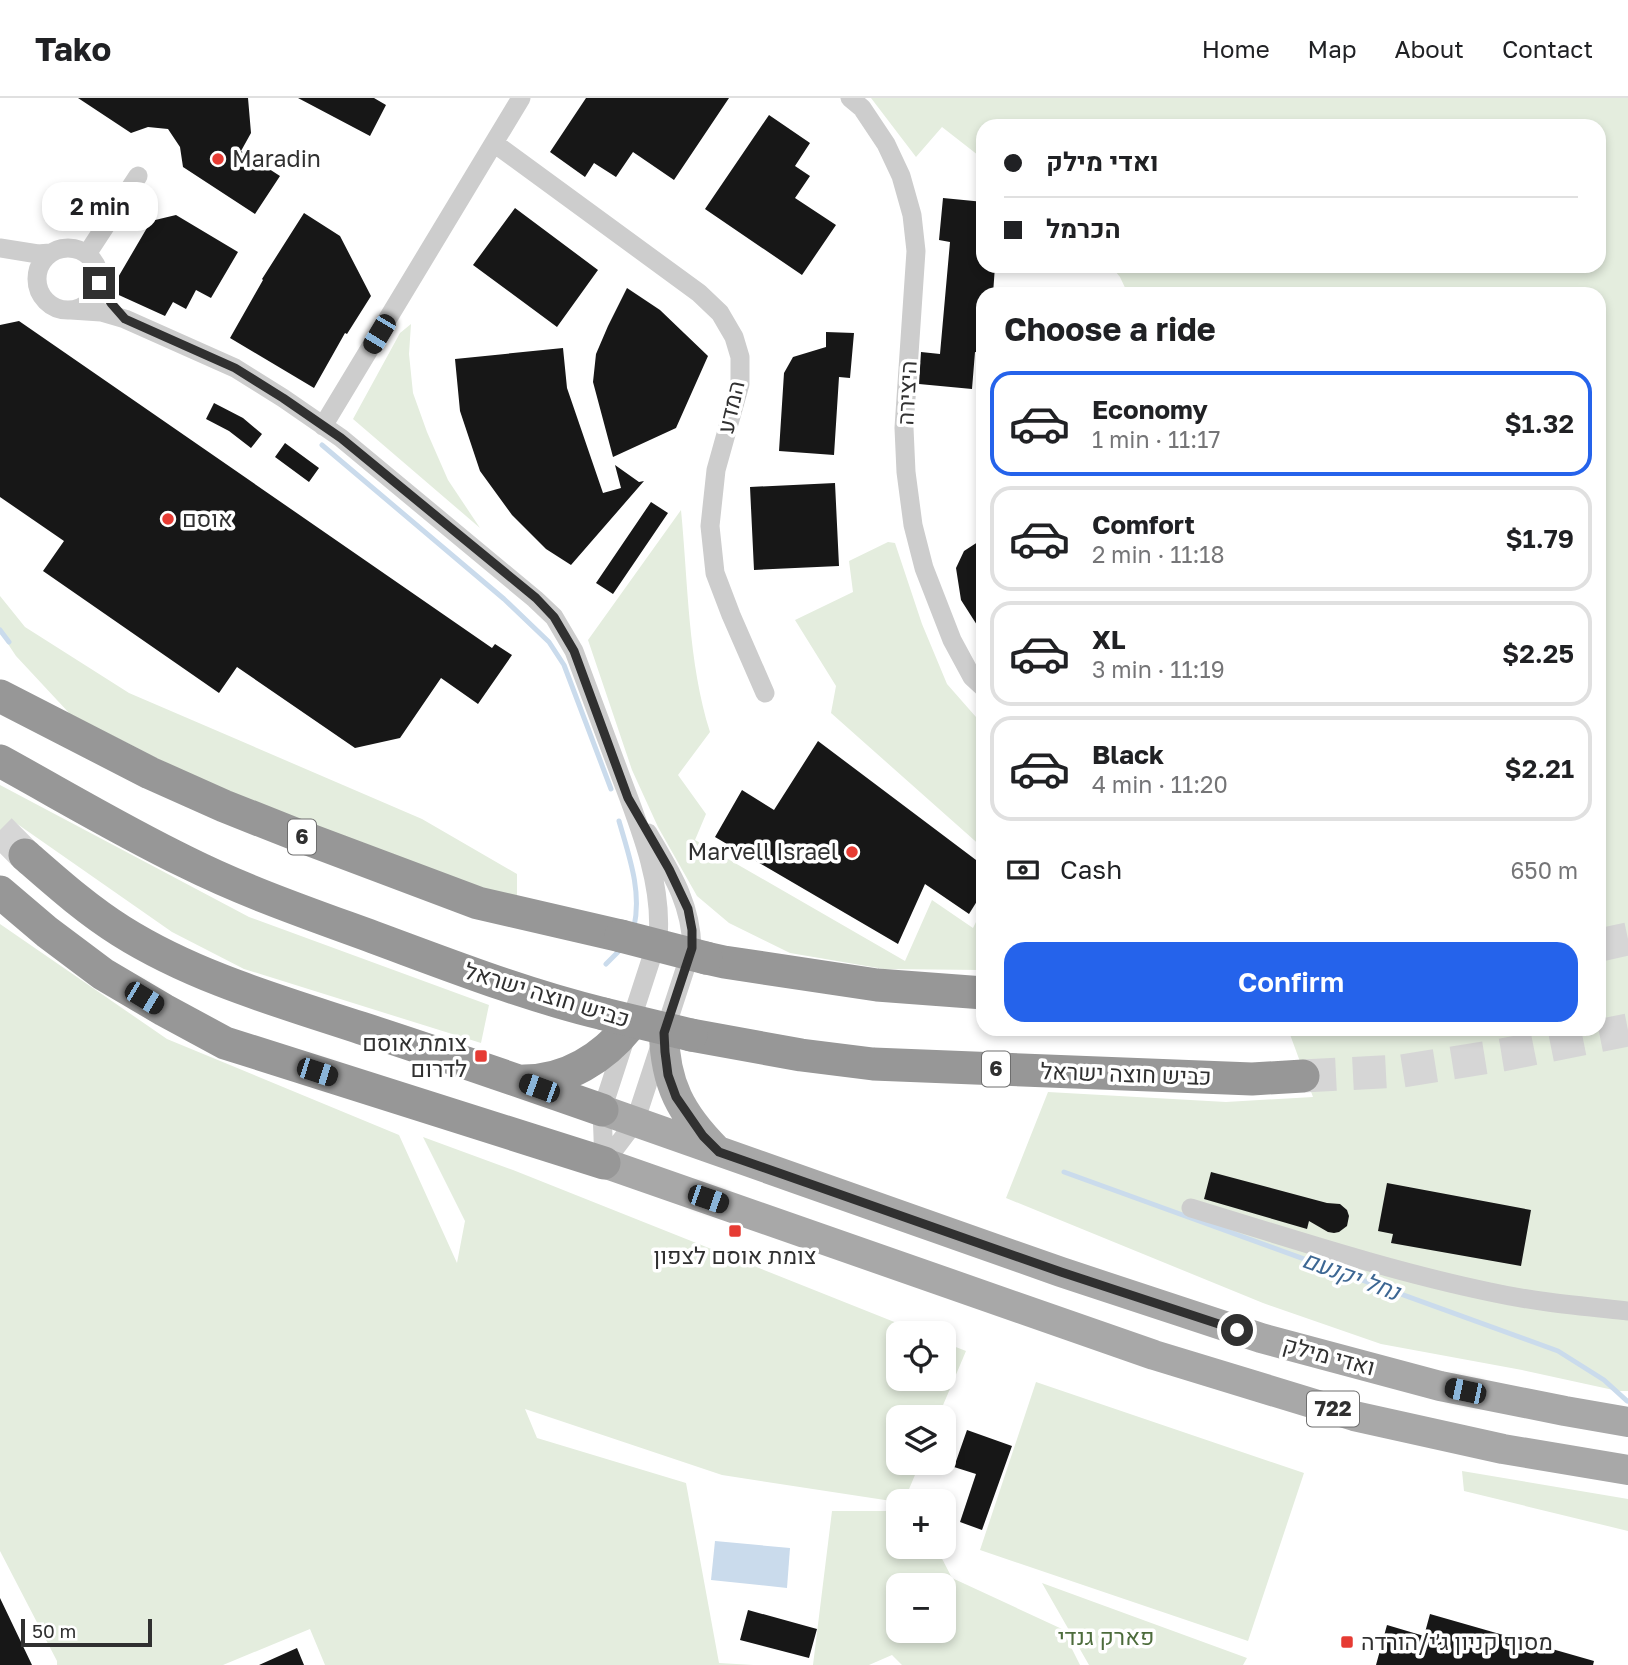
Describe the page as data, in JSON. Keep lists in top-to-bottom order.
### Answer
{
  "streets": {
    "highway": ["6", "כביש חוצה ישראל"],
    "main road": ["ואדי מילק", "722"],
    "street": ["היצירה", "המדע"]
  },
  "water": ["נחל יקנעם"],
  "parks": ["פארק גנדי"],
  "places": {
    "other": ["Maradin", "אוסם", "Marvell Israel"],
    "transit": ["צומת אוסם לדרום", "צומת אוסם לצפון", "מסוף קניון ג׳י/הורדה"]
  },
  "scale_bar": "50 m",
  "page": {
    "header": "Tako",
    "nav": [
      "Home",
      "Map",
      "About",
      "Contact"
    ],
    "banner": ["ואדי מילק", "הכרמל"],
    "bubble": "2 min",
    "heading": "Choose a ride",
    "list": [
      {
        "name": "Economy",
        "note": "1 min · 11:17",
        "value": "$1.32"
      },
      {
        "name": "Comfort",
        "note": "2 min · 11:18",
        "value": "$1.79"
      },
      {
        "name": "XL",
        "note": "3 min · 11:19",
        "value": "$2.25"
      },
      {
        "name": "Black",
        "note": "4 min · 11:20",
        "value": "$2.21"
      }
    ],
    "pay": ["Cash", "650 m"],
    "buttons": "Confirm",
    "map_buttons": ["+", "−"],
    "scale": "50 m"
  }
}
